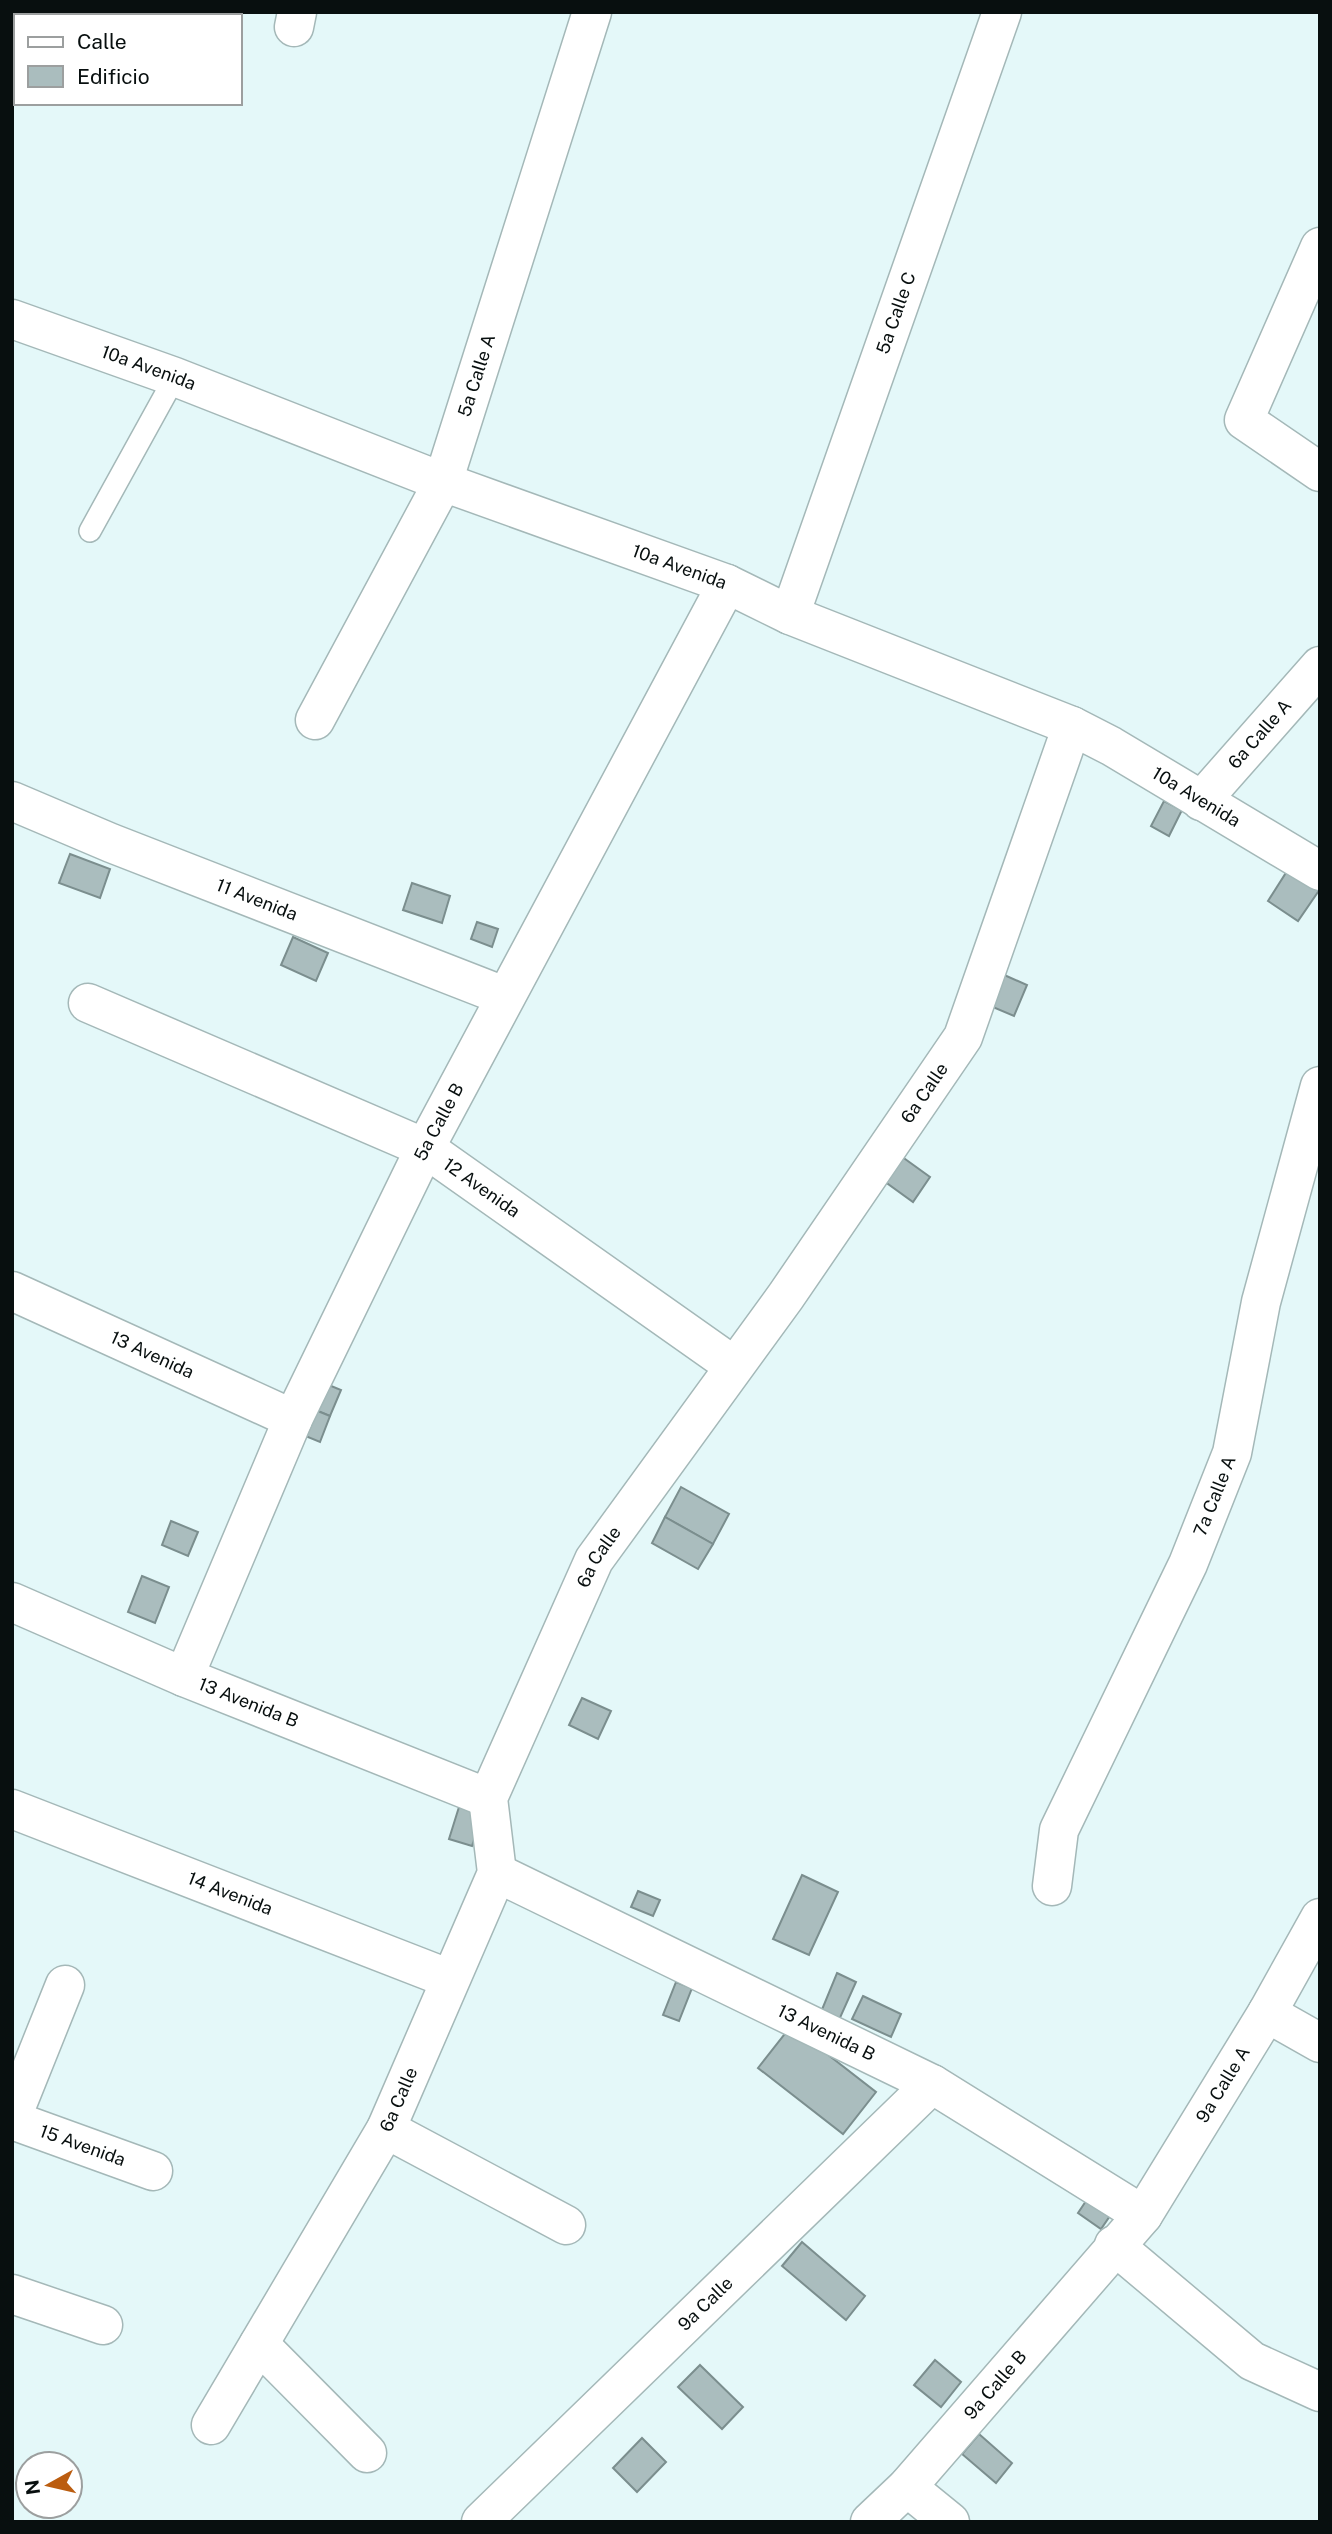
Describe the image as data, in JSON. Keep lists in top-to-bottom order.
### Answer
{
  "streets": {
    "street": [
      "5a Calle C",
      "10a Avenida",
      "5a Calle A",
      "6a Calle A",
      "11 Avenida",
      "6a Calle",
      "5a Calle B",
      "12 Avenida",
      "13 Avenida",
      "7a Calle A",
      "13 Avenida B",
      "14 Avenida",
      "9a Calle A",
      "15 Avenida",
      "9a Calle",
      "9a Calle B"
    ]
  },
  "crossings": [
    ["5a Calle C", "10a Avenida"],
    ["10a Avenida", "5a Calle A"],
    ["10a Avenida", "6a Calle A"],
    ["10a Avenida", "6a Calle"],
    ["10a Avenida", "5a Calle B"],
    ["11 Avenida", "5a Calle B"],
    ["6a Calle", "12 Avenida"],
    ["6a Calle", "13 Avenida B"],
    ["6a Calle", "14 Avenida"],
    ["5a Calle B", "12 Avenida"],
    ["5a Calle B", "13 Avenida"],
    ["5a Calle B", "13 Avenida B"],
    ["13 Avenida B", "9a Calle A"],
    ["13 Avenida B", "9a Calle"],
    ["9a Calle A", "9a Calle B"]
  ],
  "legend": ["Calle", "Edificio"],
  "north": "left"
}
